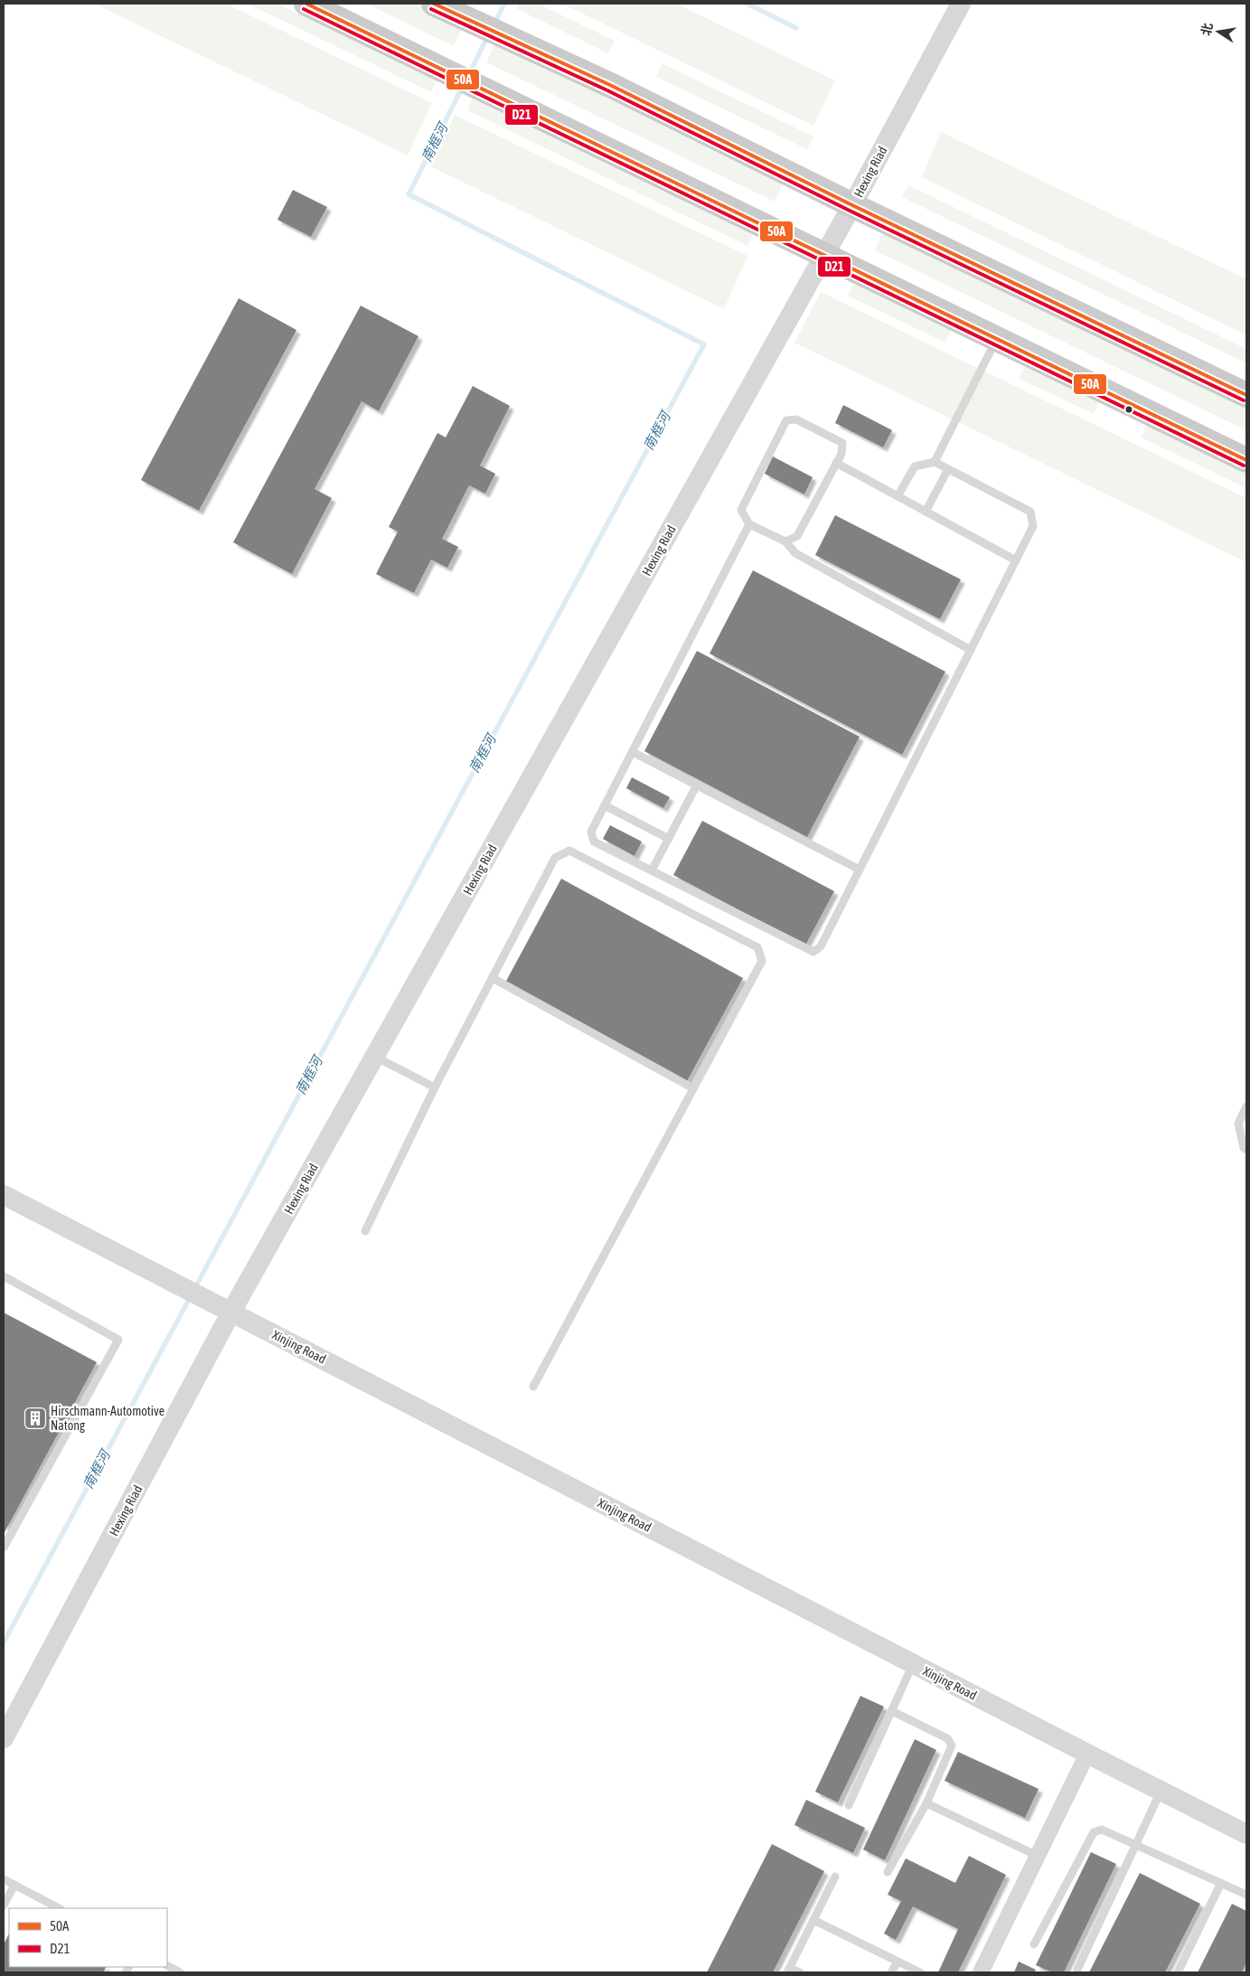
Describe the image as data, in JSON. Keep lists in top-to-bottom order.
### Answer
{
  "streets": {
    "street": ["Hexing Riad", "Xinjing Road"]
  },
  "crossings": [
    ["Hexing Riad", "Xinjing Road"]
  ],
  "water": ["南框河"],
  "places": {
    "building": ["Hirschmann-Automotive Natong"]
  },
  "lines": ["transit line 50A", "transit line D21"],
  "legend": ["50A", "D21"],
  "north": "left"
}
